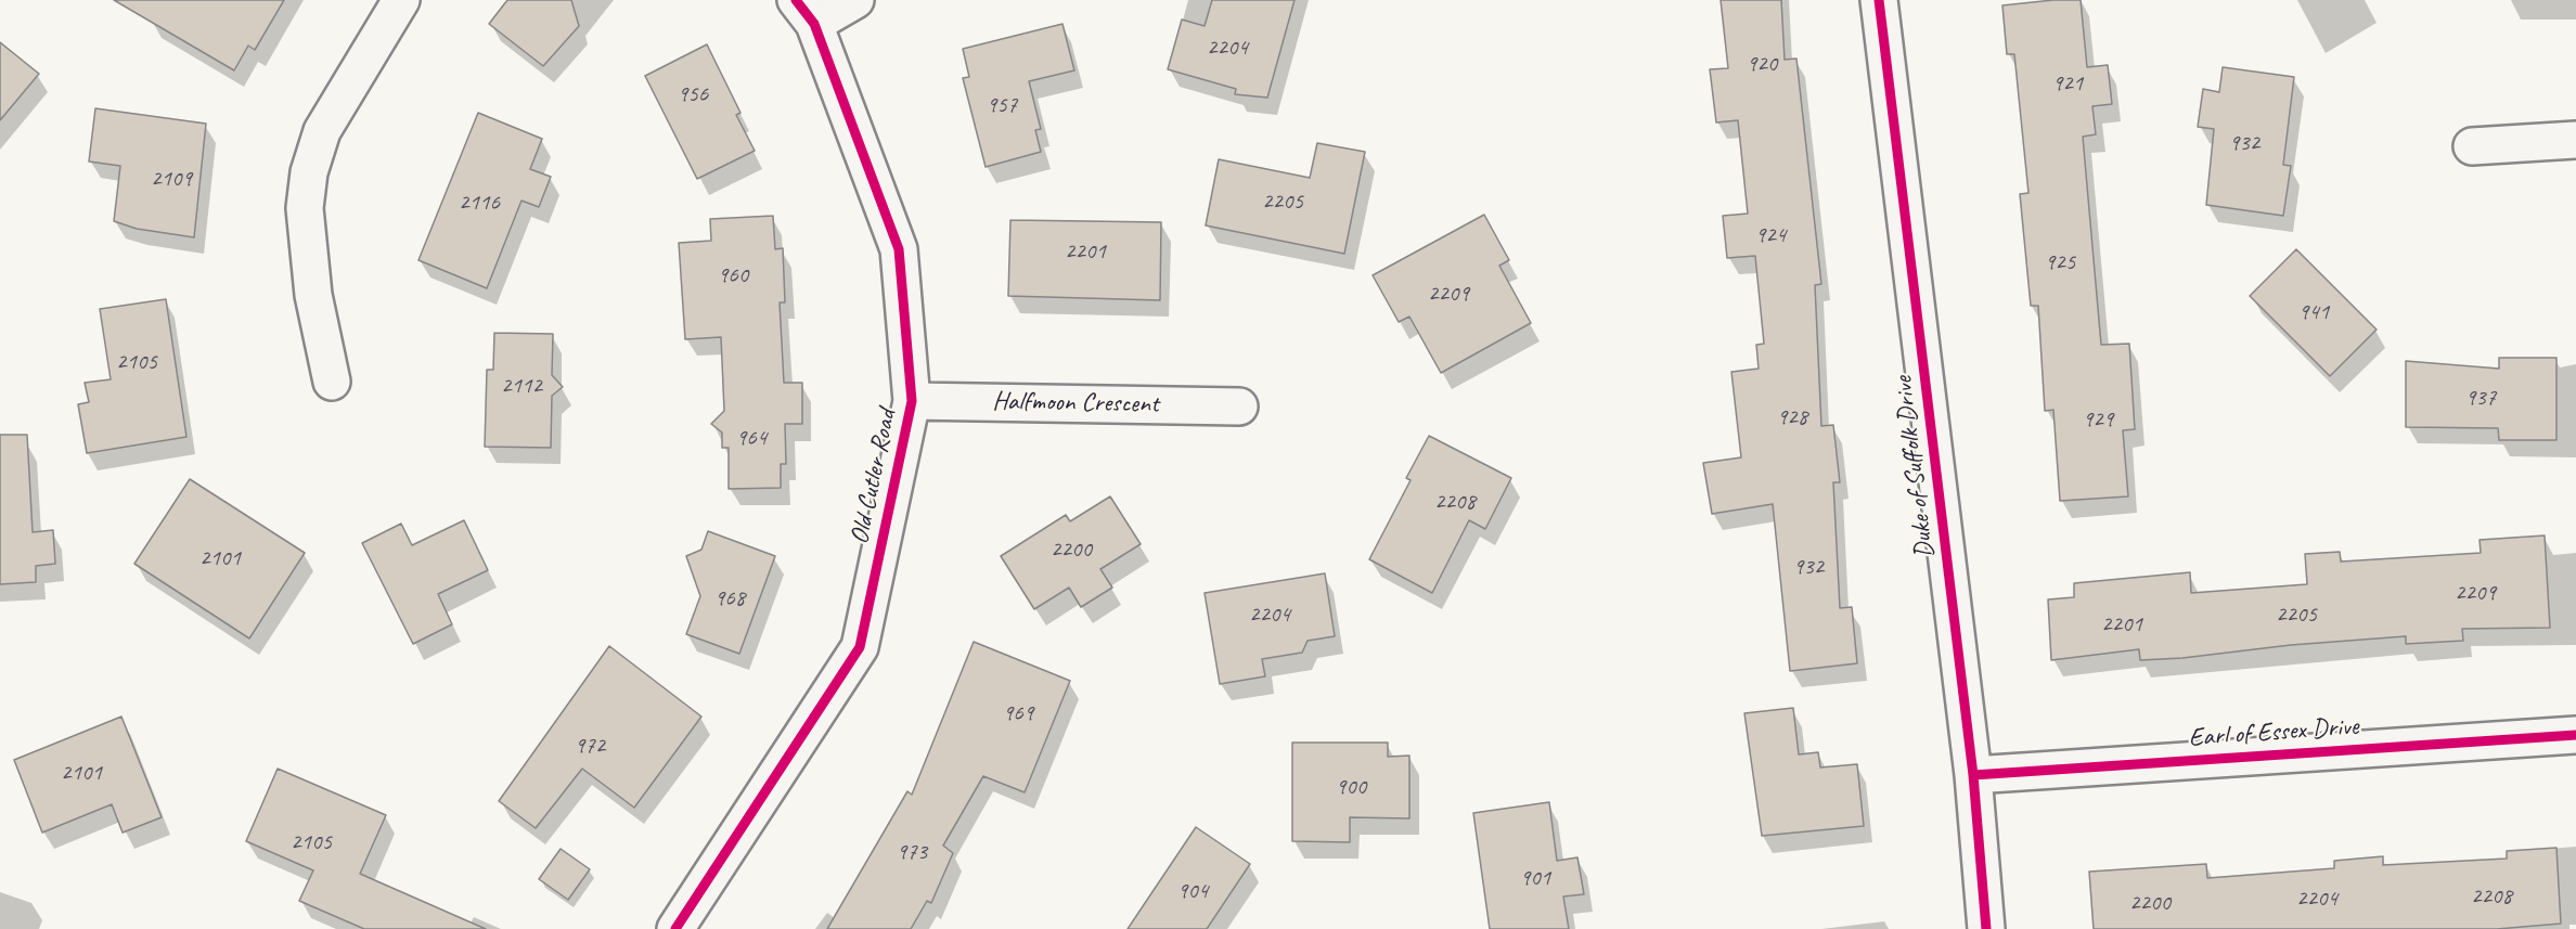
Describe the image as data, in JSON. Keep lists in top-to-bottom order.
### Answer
{
  "streets": {
    "street": [
      "Halfmoon Crescent",
      "Duke of Suffolk Drive",
      "Old Cutler Road",
      "Earl of Essex Drive"
    ]
  },
  "crossings": [
    ["Halfmoon Crescent", "Old Cutler Road"],
    ["Duke of Suffolk Drive", "Earl of Essex Drive"]
  ],
  "house_numbers": [
    "2204",
    "920",
    "921",
    "956",
    "957",
    "932",
    "2109",
    "2205",
    "2116",
    "924",
    "2201",
    "925",
    "960",
    "2209",
    "941",
    "2105",
    "2112",
    "937",
    "928",
    "929",
    "964",
    "2208",
    "2200",
    "2101",
    "932",
    "2209",
    "968",
    "2204",
    "2205",
    "2201",
    "969",
    "972",
    "2101",
    "900",
    "2105",
    "973",
    "901",
    "904",
    "2208",
    "2204",
    "2200"
  ]
}
